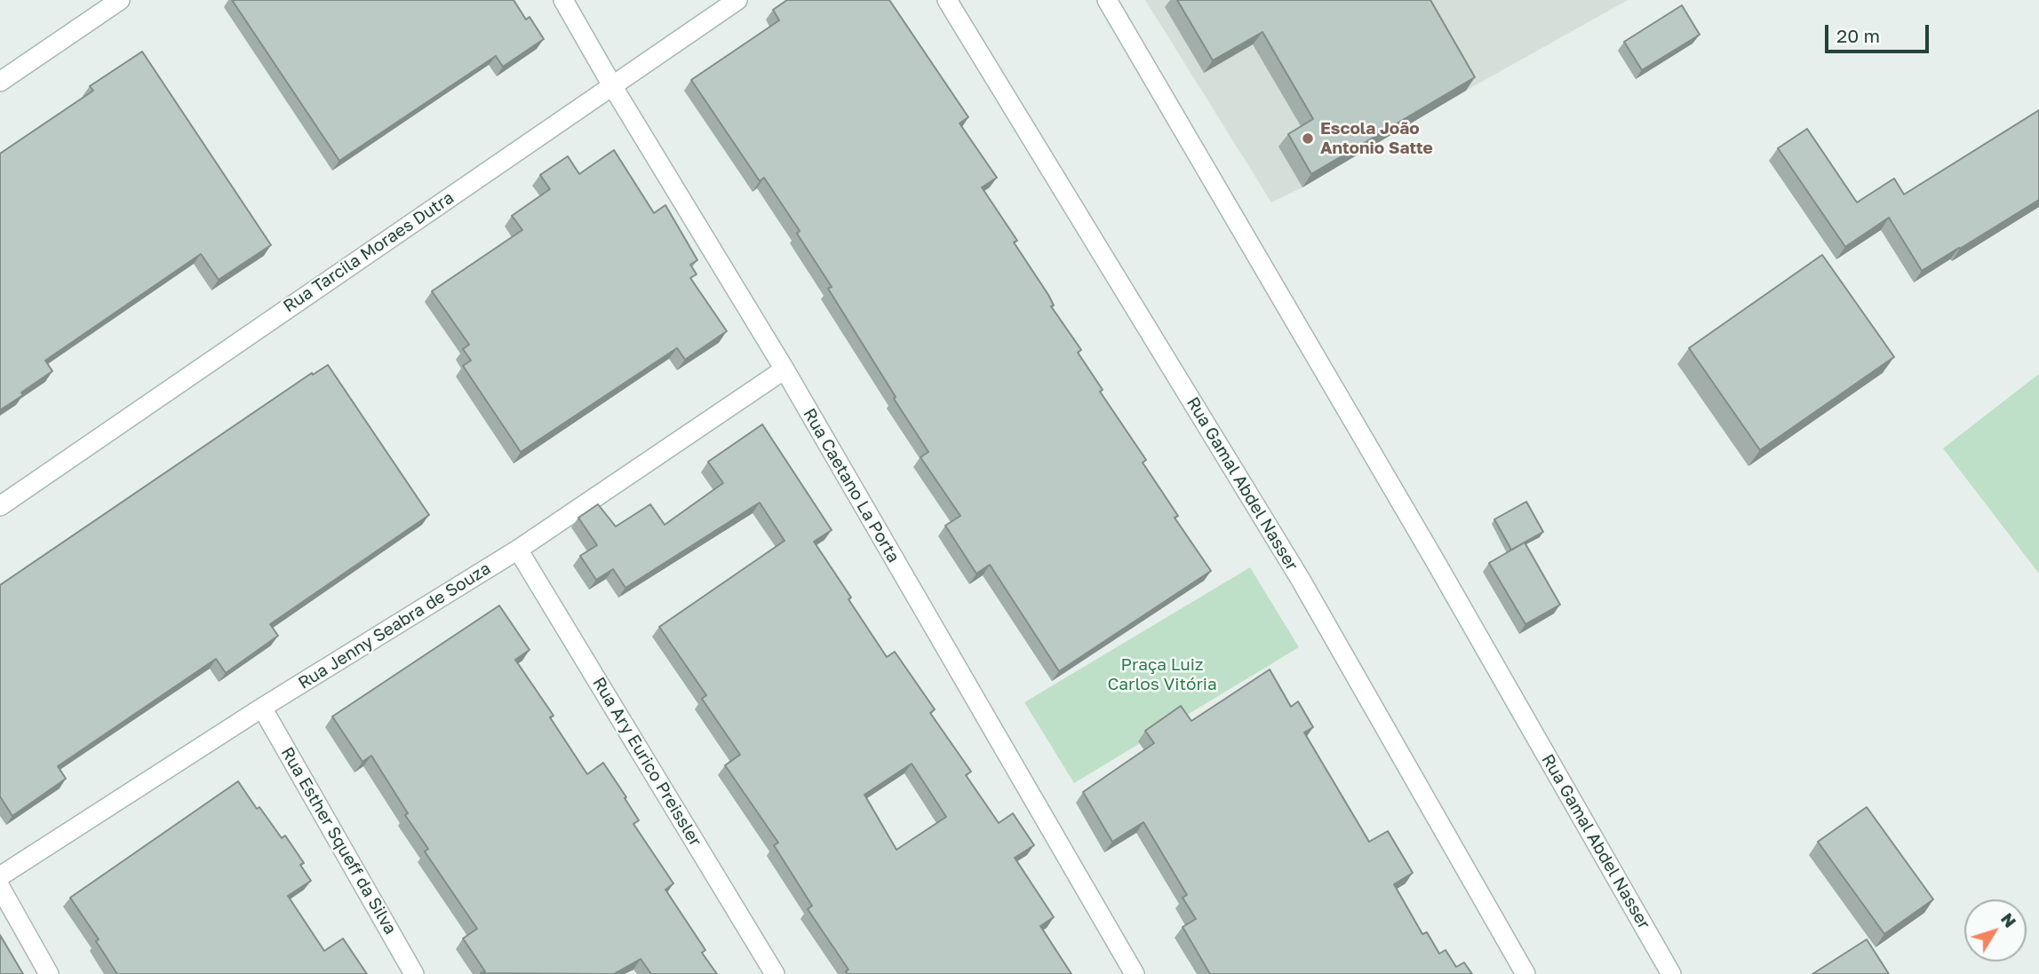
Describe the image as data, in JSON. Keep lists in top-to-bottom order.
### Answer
{
  "streets": {
    "street": [
      "Rua Tarcila Moraes Dutra",
      "Rua Gamal Abdel Nasser",
      "Rua Caetano La Porta",
      "Rua Jenny Seabra de Souza",
      "Rua Ary Eurico Preissler",
      "Rua Esther Squeff da Silva"
    ]
  },
  "crossings": [
    ["Rua Tarcila Moraes Dutra", "Rua Caetano La Porta"],
    ["Rua Caetano La Porta", "Rua Jenny Seabra de Souza"],
    ["Rua Jenny Seabra de Souza", "Rua Ary Eurico Preissler"],
    ["Rua Jenny Seabra de Souza", "Rua Esther Squeff da Silva"]
  ],
  "parks": ["Praça Luiz Carlos Vitória"],
  "places": ["Escola João Antonio Satte"],
  "scale_bar": "20 m",
  "north": "top right"
}
